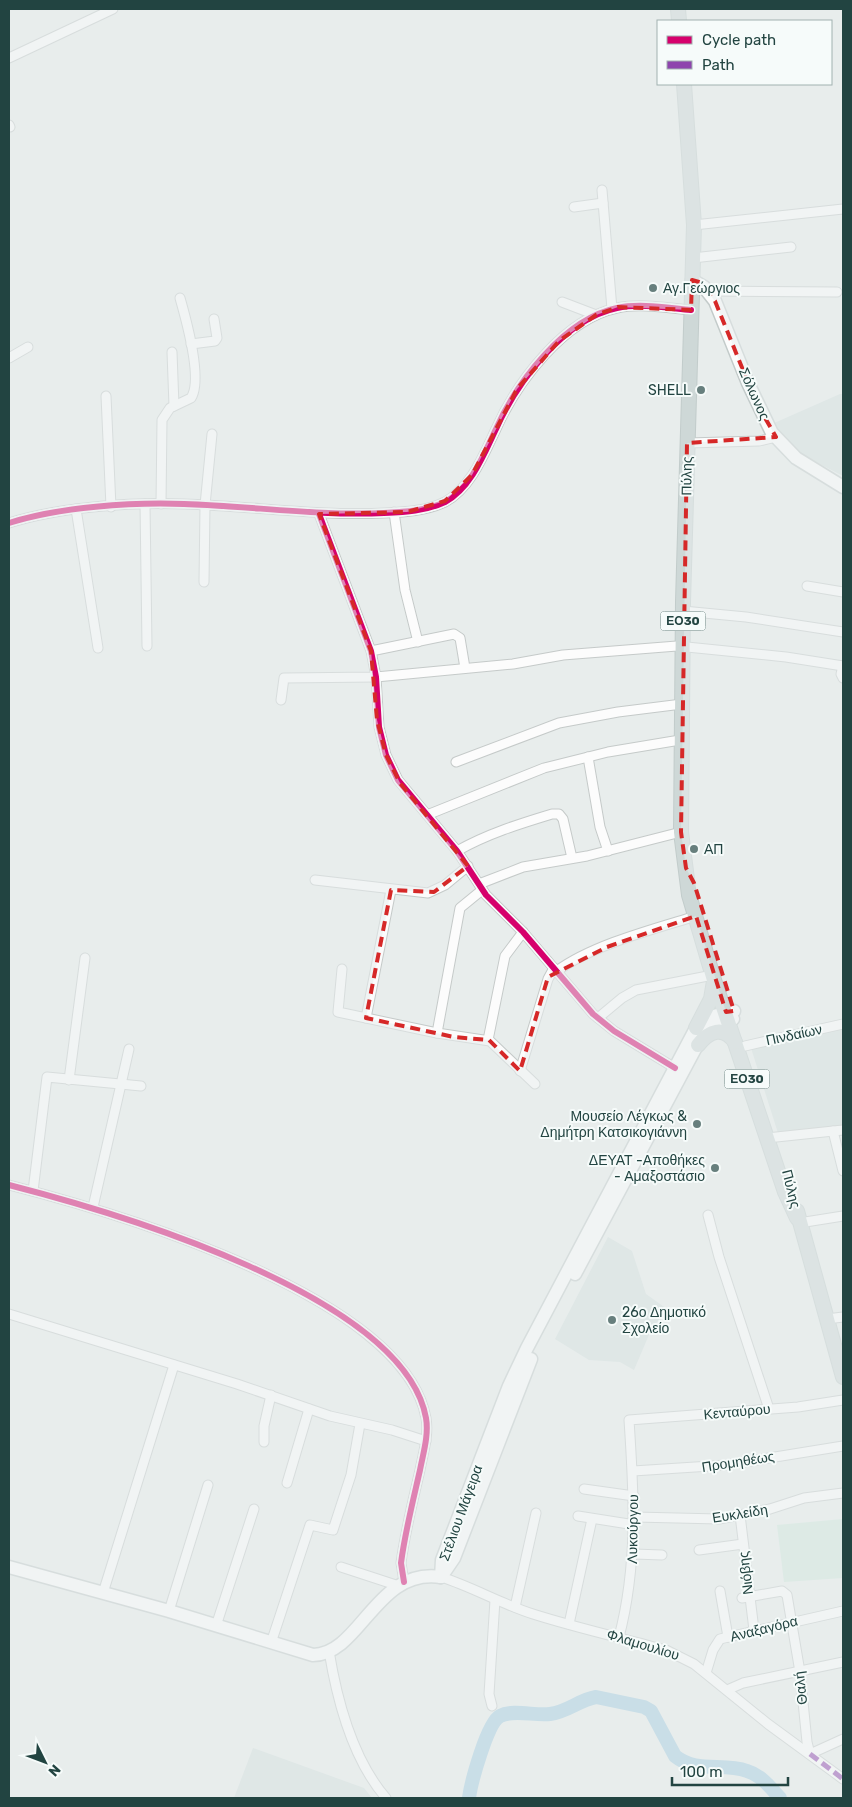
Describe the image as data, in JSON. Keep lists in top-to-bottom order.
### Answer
{
  "streets": {
    "main road": [
      "Σόλωνος",
      "Πύλης",
      "ΕΟ30",
      "Στέλιου Μάγειρα"
    ],
    "street": [
      "Πινδαίων",
      "Κενταύρου",
      "Προμηθέως",
      "Ευκλείδη",
      "Λυκούργου",
      "Νιόβης",
      "Αναξαγόρα",
      "Φλαμουλίου",
      "Θαλή"
    ]
  },
  "crossings": [
    ["Πύλης", "ΕΟ30"],
    ["Πύλης", "Πινδαίων"],
    ["Πύλης", "Στέλιου Μάγειρα"],
    ["Κενταύρου", "Λυκούργου"],
    ["Προμηθέως", "Λυκούργου"],
    ["Στέλιου Μάγειρα", "Φλαμουλίου"],
    ["Ευκλείδη", "Λυκούργου"],
    ["Ευκλείδη", "Νιόβης"],
    ["Λυκούργου", "Φλαμουλίου"],
    ["Νιόβης", "Αναξαγόρα"],
    ["Νιόβης", "Θαλή"],
    ["Αναξαγόρα", "Φλαμουλίου"],
    ["Αναξαγόρα", "Θαλή"],
    ["Φλαμουλίου", "Θαλή"]
  ],
  "places": [
    "Αγ.Γεώργιος",
    "SHELL",
    "ΑΠ",
    "Μουσείο Λέγκως & Δημήτρη Κατσικογιάννη",
    "ΔΕΥΑΤ -Αποθήκες - Αμαξοστάσιο",
    "26ο Δημοτικό Σχολείο"
  ],
  "legend": ["Cycle path", "Path"],
  "scale_bar": "100 m",
  "north": "bottom right"
}
